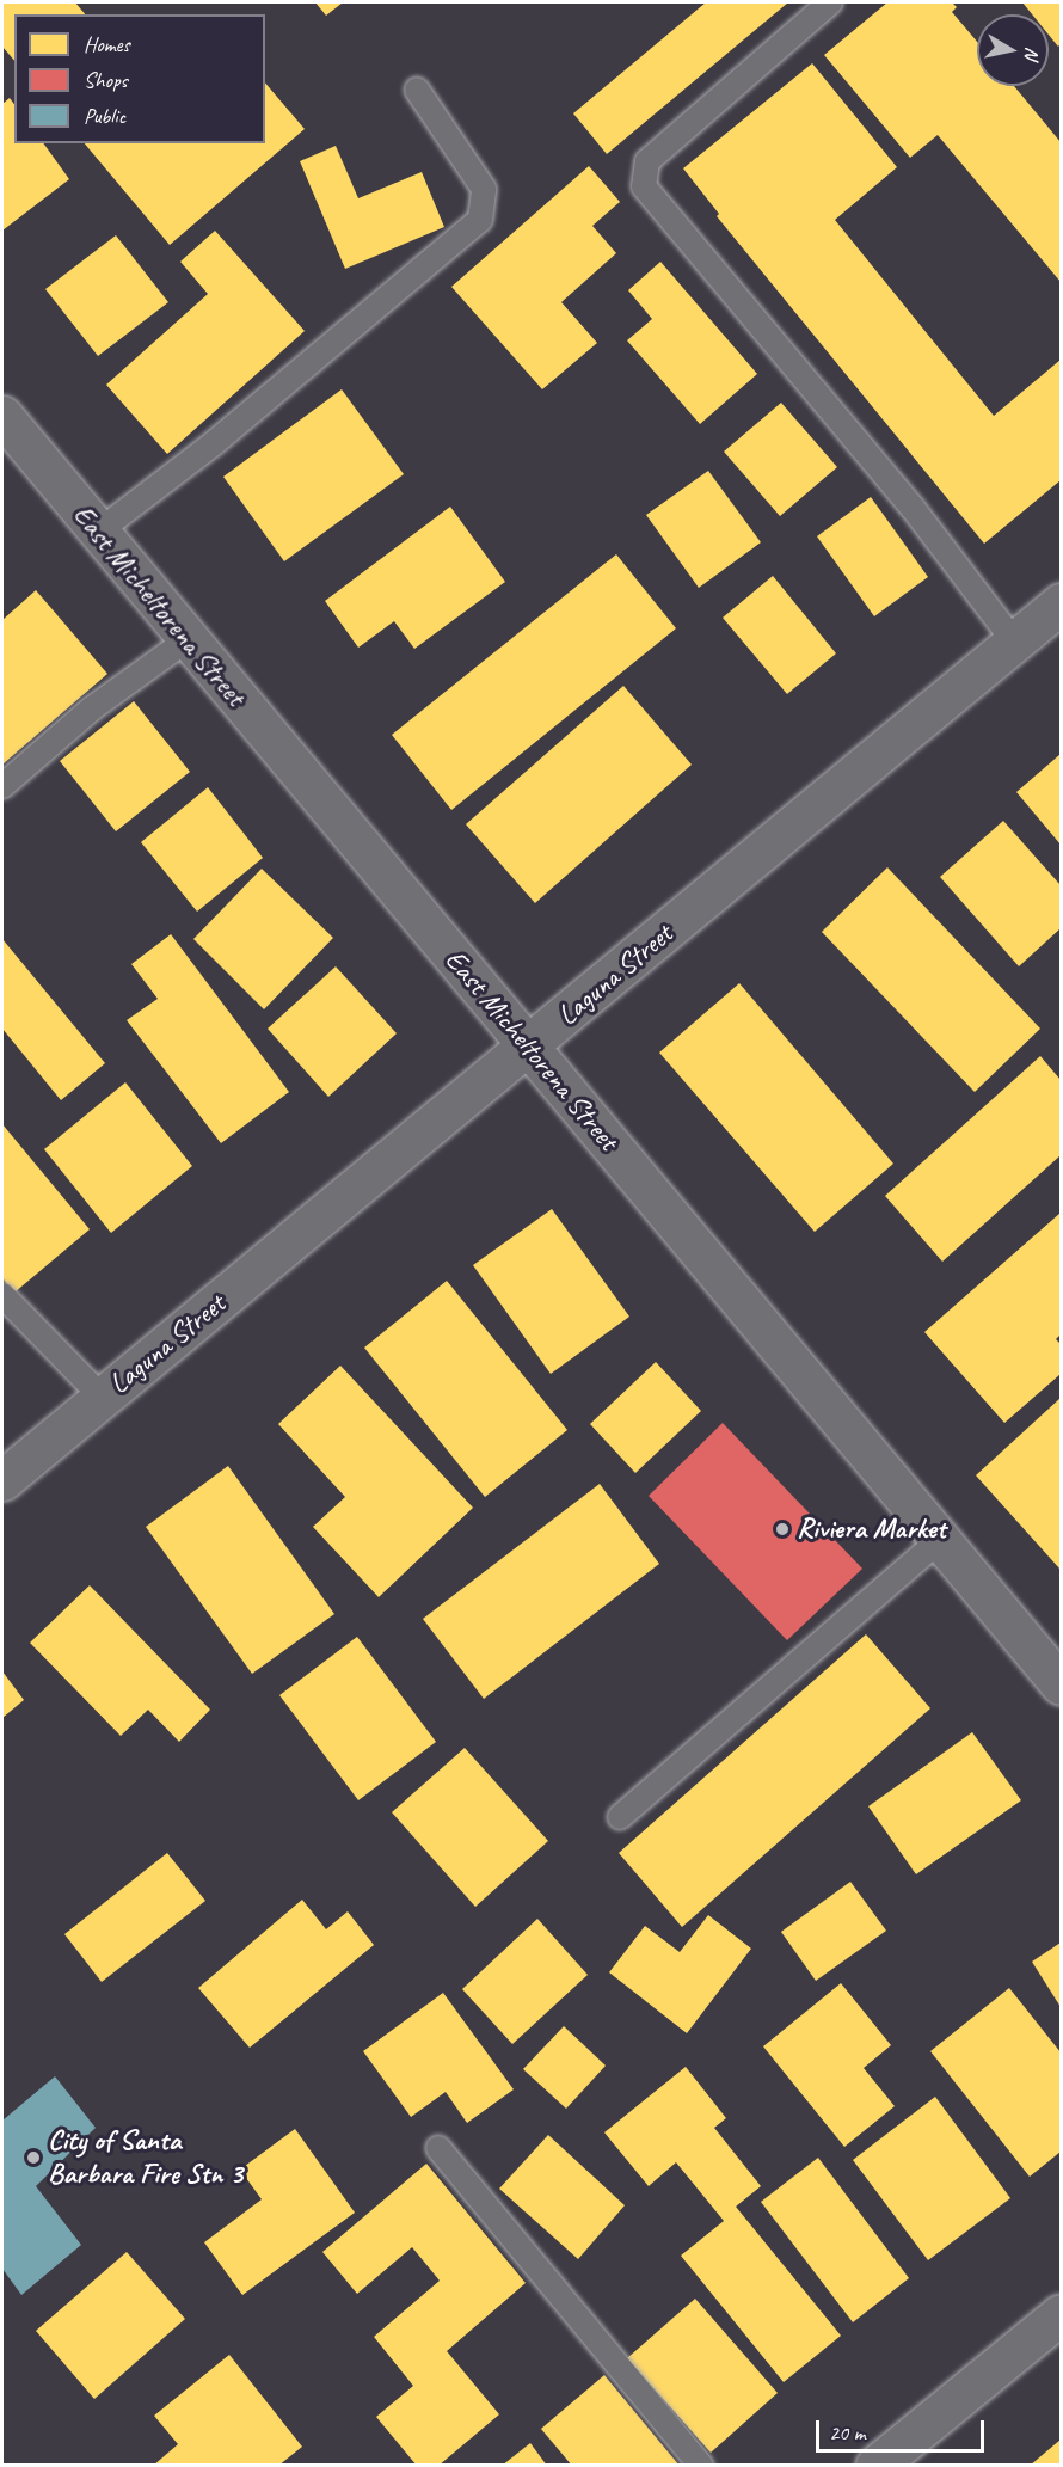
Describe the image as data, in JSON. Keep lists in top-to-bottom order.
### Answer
{
  "streets": {
    "street": ["East Micheltorena Street", "Laguna Street"]
  },
  "crossings": [
    ["East Micheltorena Street", "Laguna Street"]
  ],
  "places": ["Riviera Market", "City of Santa Barbara Fire Stn 3"],
  "legend": ["Homes", "Shops", "Public"],
  "scale_bar": "20 m",
  "north": "right"
}
